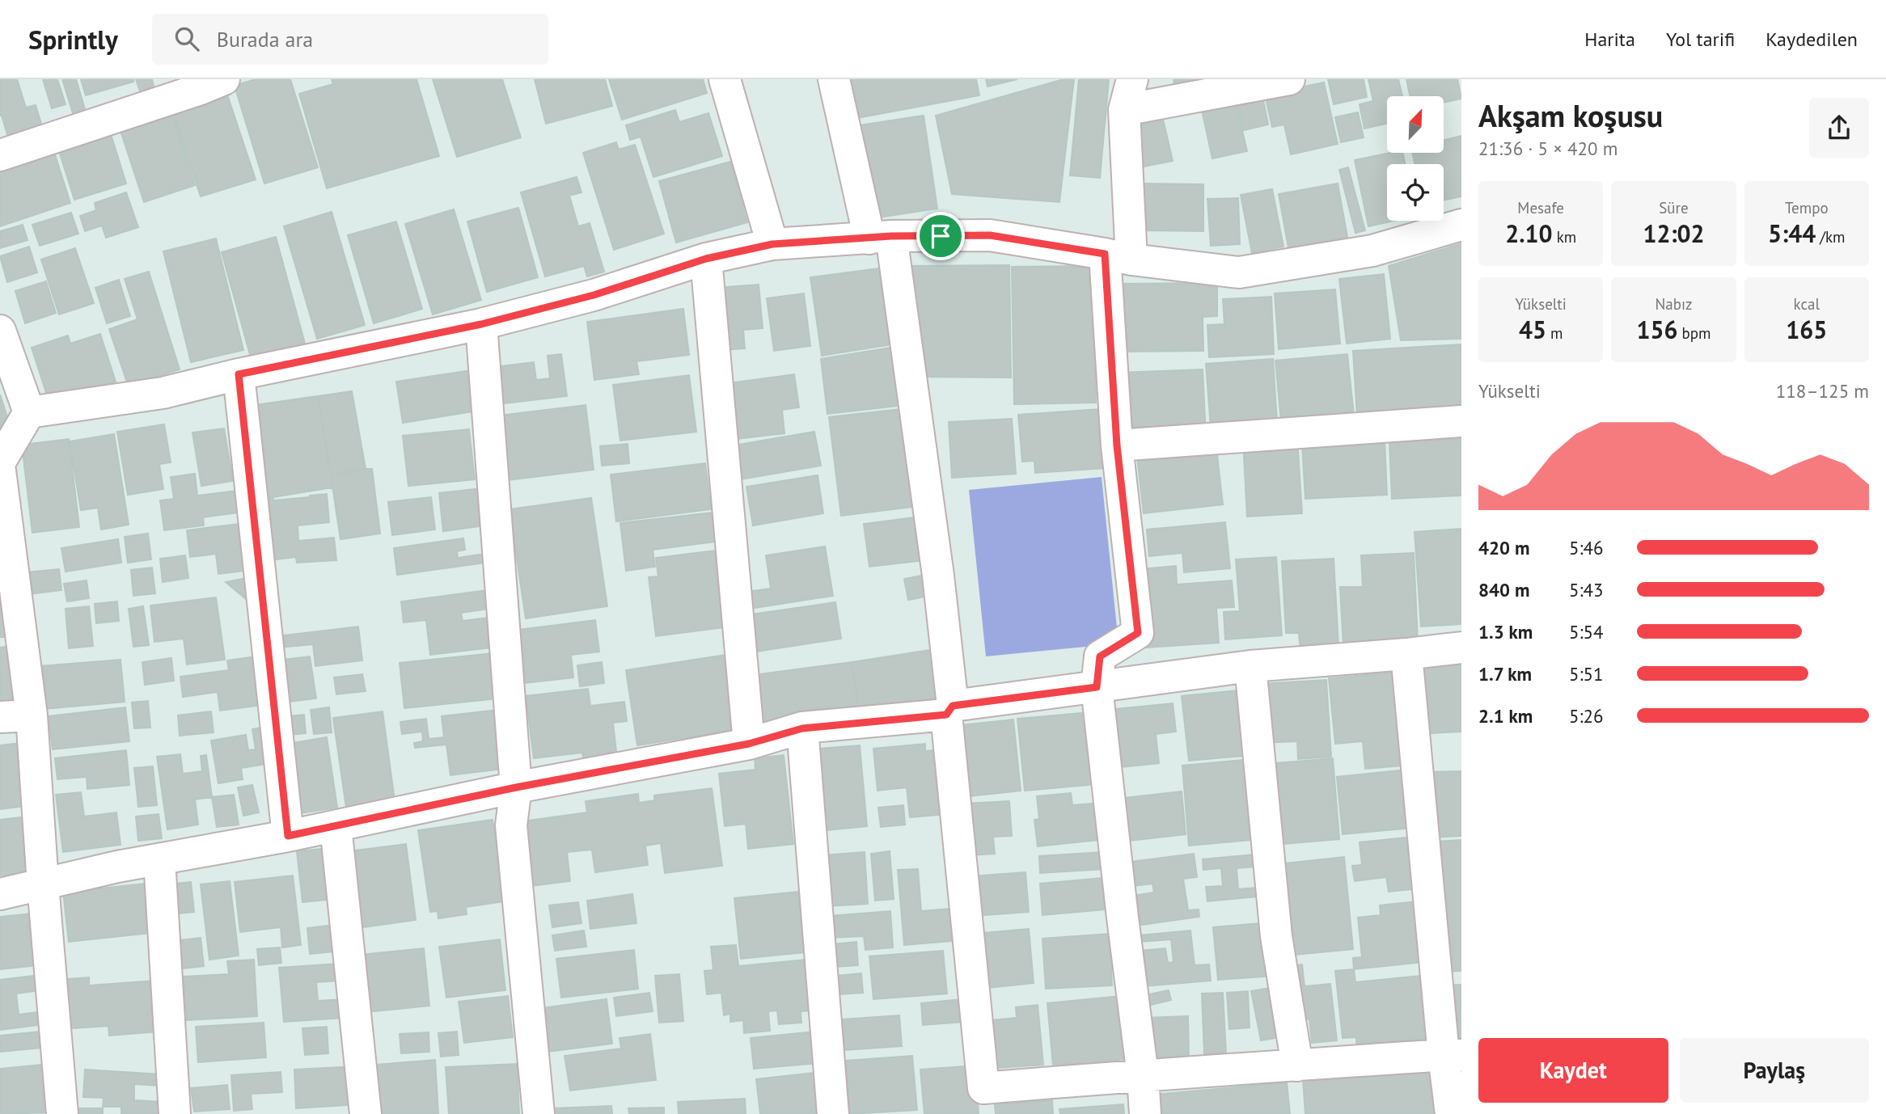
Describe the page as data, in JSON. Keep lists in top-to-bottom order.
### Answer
{
  "north": "top right",
  "page": {
    "header": "Sprintly",
    "search": "Burada ara",
    "nav": ["Harita", "Yol tarifi", "Kaydedilen"],
    "heading": ["Akşam koşusu", "21:36 · 5 × 420 m"],
    "stats": [
      ["Mesafe", "2.10 km"],
      ["Süre", "12:02"],
      ["Tempo", "5:44 /km"],
      ["Yükselti", "45 m"],
      ["Nabız", "156 bpm"],
      ["kcal", "165"]
    ],
    "chart": ["Yükselti", "118–125 m"],
    "list": [
      {
        "name": "420 m",
        "note": "5:46"
      },
      {
        "name": "840 m",
        "note": "5:43"
      },
      {
        "name": "1.3 km",
        "note": "5:54"
      },
      {
        "name": "1.7 km",
        "note": "5:51"
      },
      {
        "name": "2.1 km",
        "note": "5:26"
      }
    ],
    "buttons": ["Kaydet", "Paylaş"]
  }
}
